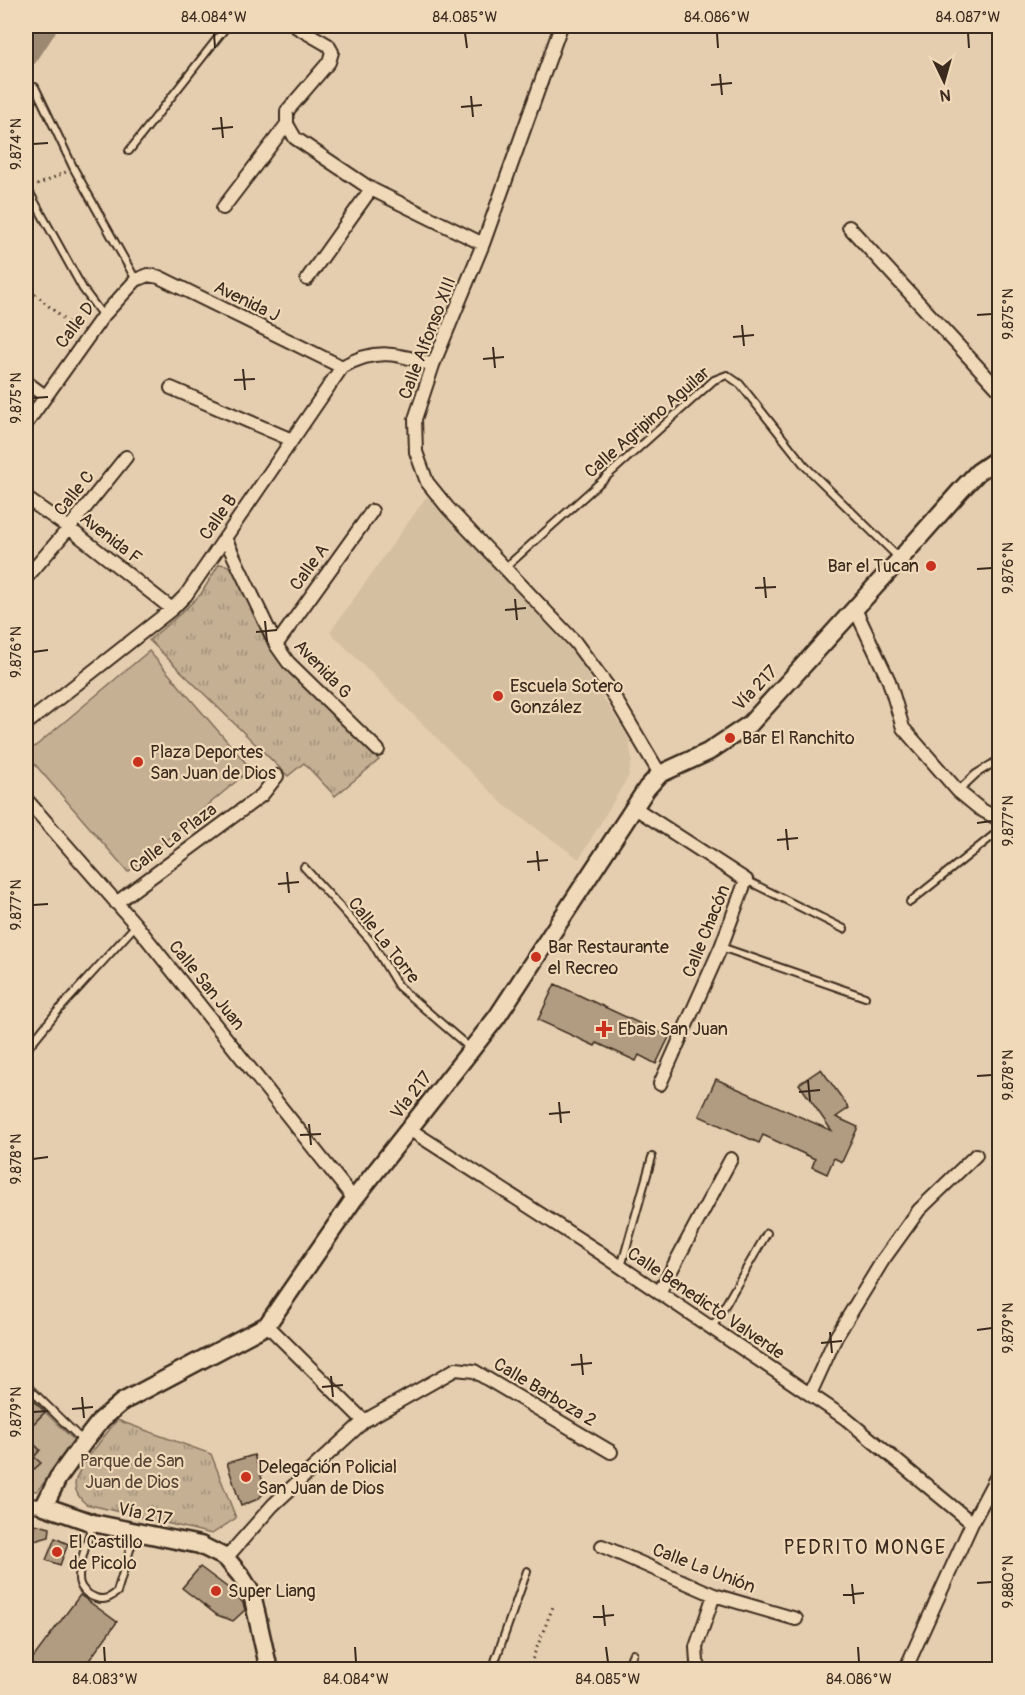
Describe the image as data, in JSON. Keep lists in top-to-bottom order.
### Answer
{
  "streets": {
    "main road": ["Vía 217"],
    "street": [
      "Avenida J",
      "Calle D",
      "Calle Alfonso XIII",
      "Calle C",
      "Calle B",
      "Avenida F",
      "Calle A",
      "Avenida G",
      "Calle La Plaza",
      "Calle Chacón",
      "Calle San Juan",
      "Calle Benedicto Valverde",
      "Calle Barboza 2",
      "Calle La Unión"
    ],
    "lane": ["Calle Agripino Aguilar", "Calle La Torre"]
  },
  "crossings": [
    ["Avenida J", "Calle D"],
    ["Avenida J", "Calle B"],
    ["Calle Alfonso XIII", "Calle Agripino Aguilar"],
    ["Calle Alfonso XIII", "Vía 217"],
    ["Calle Agripino Aguilar", "Vía 217"],
    ["Calle C", "Avenida F"],
    ["Calle B", "Avenida F"],
    ["Calle B", "Avenida G"],
    ["Calle A", "Avenida G"],
    ["Vía 217", "Calle Chacón"],
    ["Vía 217", "Calle La Torre"],
    ["Vía 217", "Calle San Juan"],
    ["Vía 217", "Calle Benedicto Valverde"],
    ["Vía 217", "Calle Barboza 2"],
    ["Calle La Plaza", "Calle San Juan"]
  ],
  "districts": ["PEDRITO MONGE"],
  "parks": ["Parque de San Juan de Dios"],
  "places": {
    "other": [
      "Bar el Tucan",
      "Escuela Sotero González",
      "Bar El Ranchito",
      "Plaza Deportes San Juan de Dios",
      "Bar Restaurante el Recreo",
      "Delegación Policial San Juan de Dios",
      "El Castillo de Picolo",
      "Super Liang"
    ],
    "health": ["Ebais San Juan"]
  },
  "north": "bottom",
  "coordinates": [
    "84.084°W",
    "84.085°W",
    "84.086°W",
    "84.087°W",
    "9.874°N",
    "9.875°N",
    "9.876°N",
    "9.877°N",
    "9.878°N",
    "9.879°N",
    "9.880°N",
    "84.083°W"
  ]
}
